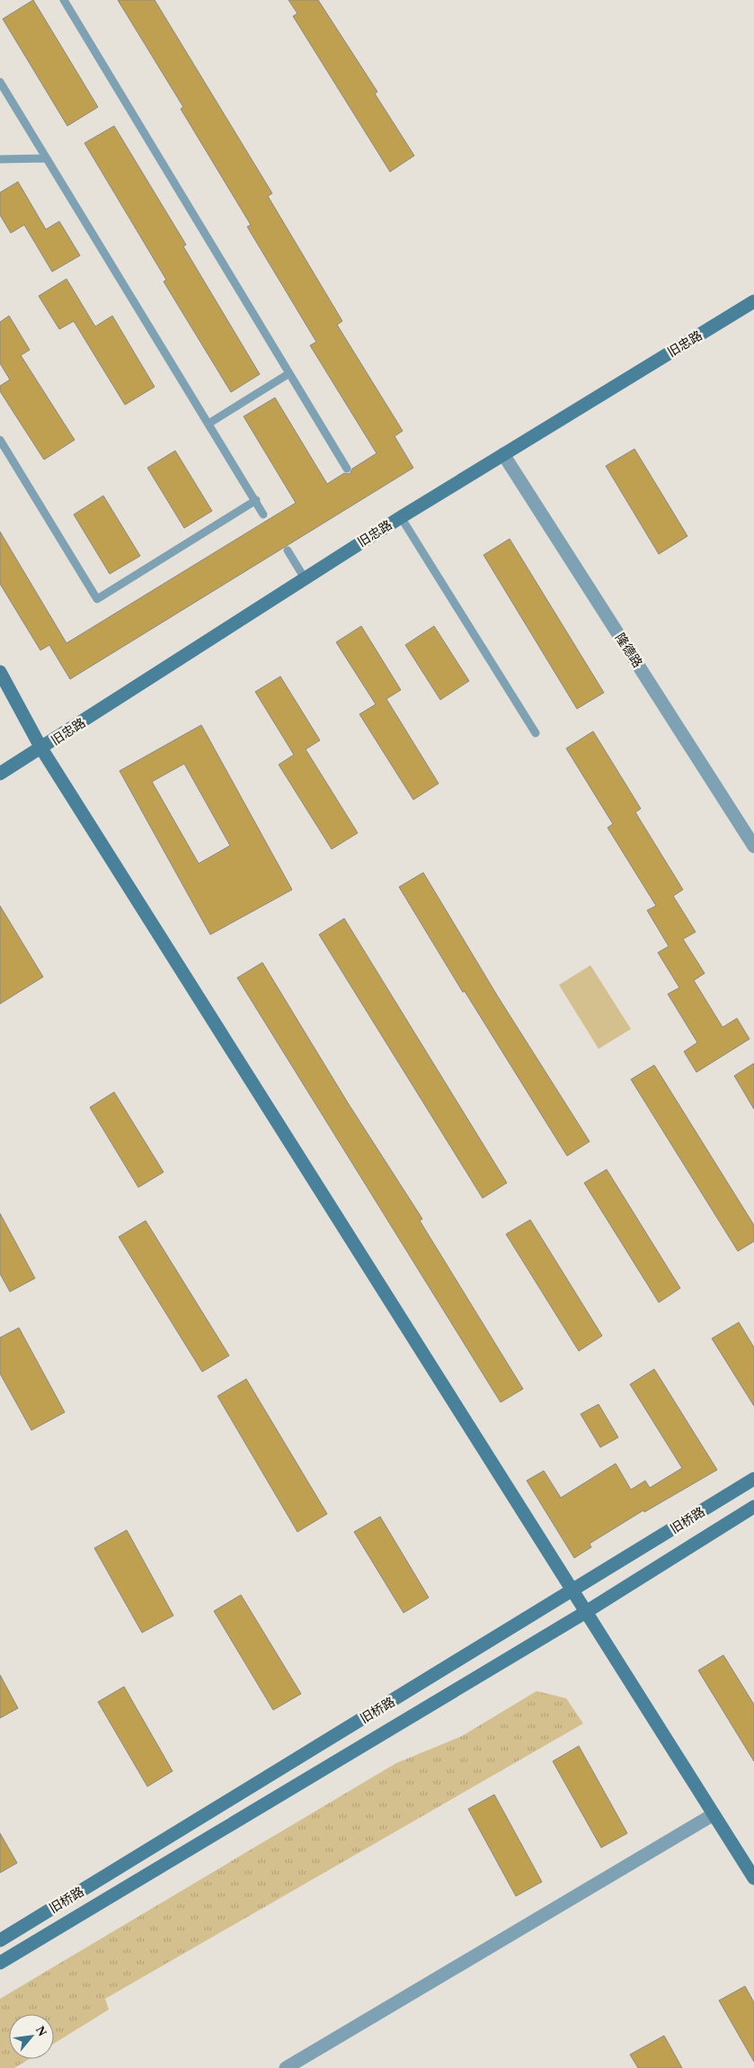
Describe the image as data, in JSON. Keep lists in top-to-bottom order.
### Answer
{
  "streets": {
    "street": ["旧忠路", "隆德路", "旧桥路"]
  },
  "crossings": [
    ["旧忠路", "隆德路"]
  ],
  "north": "top right"
}
